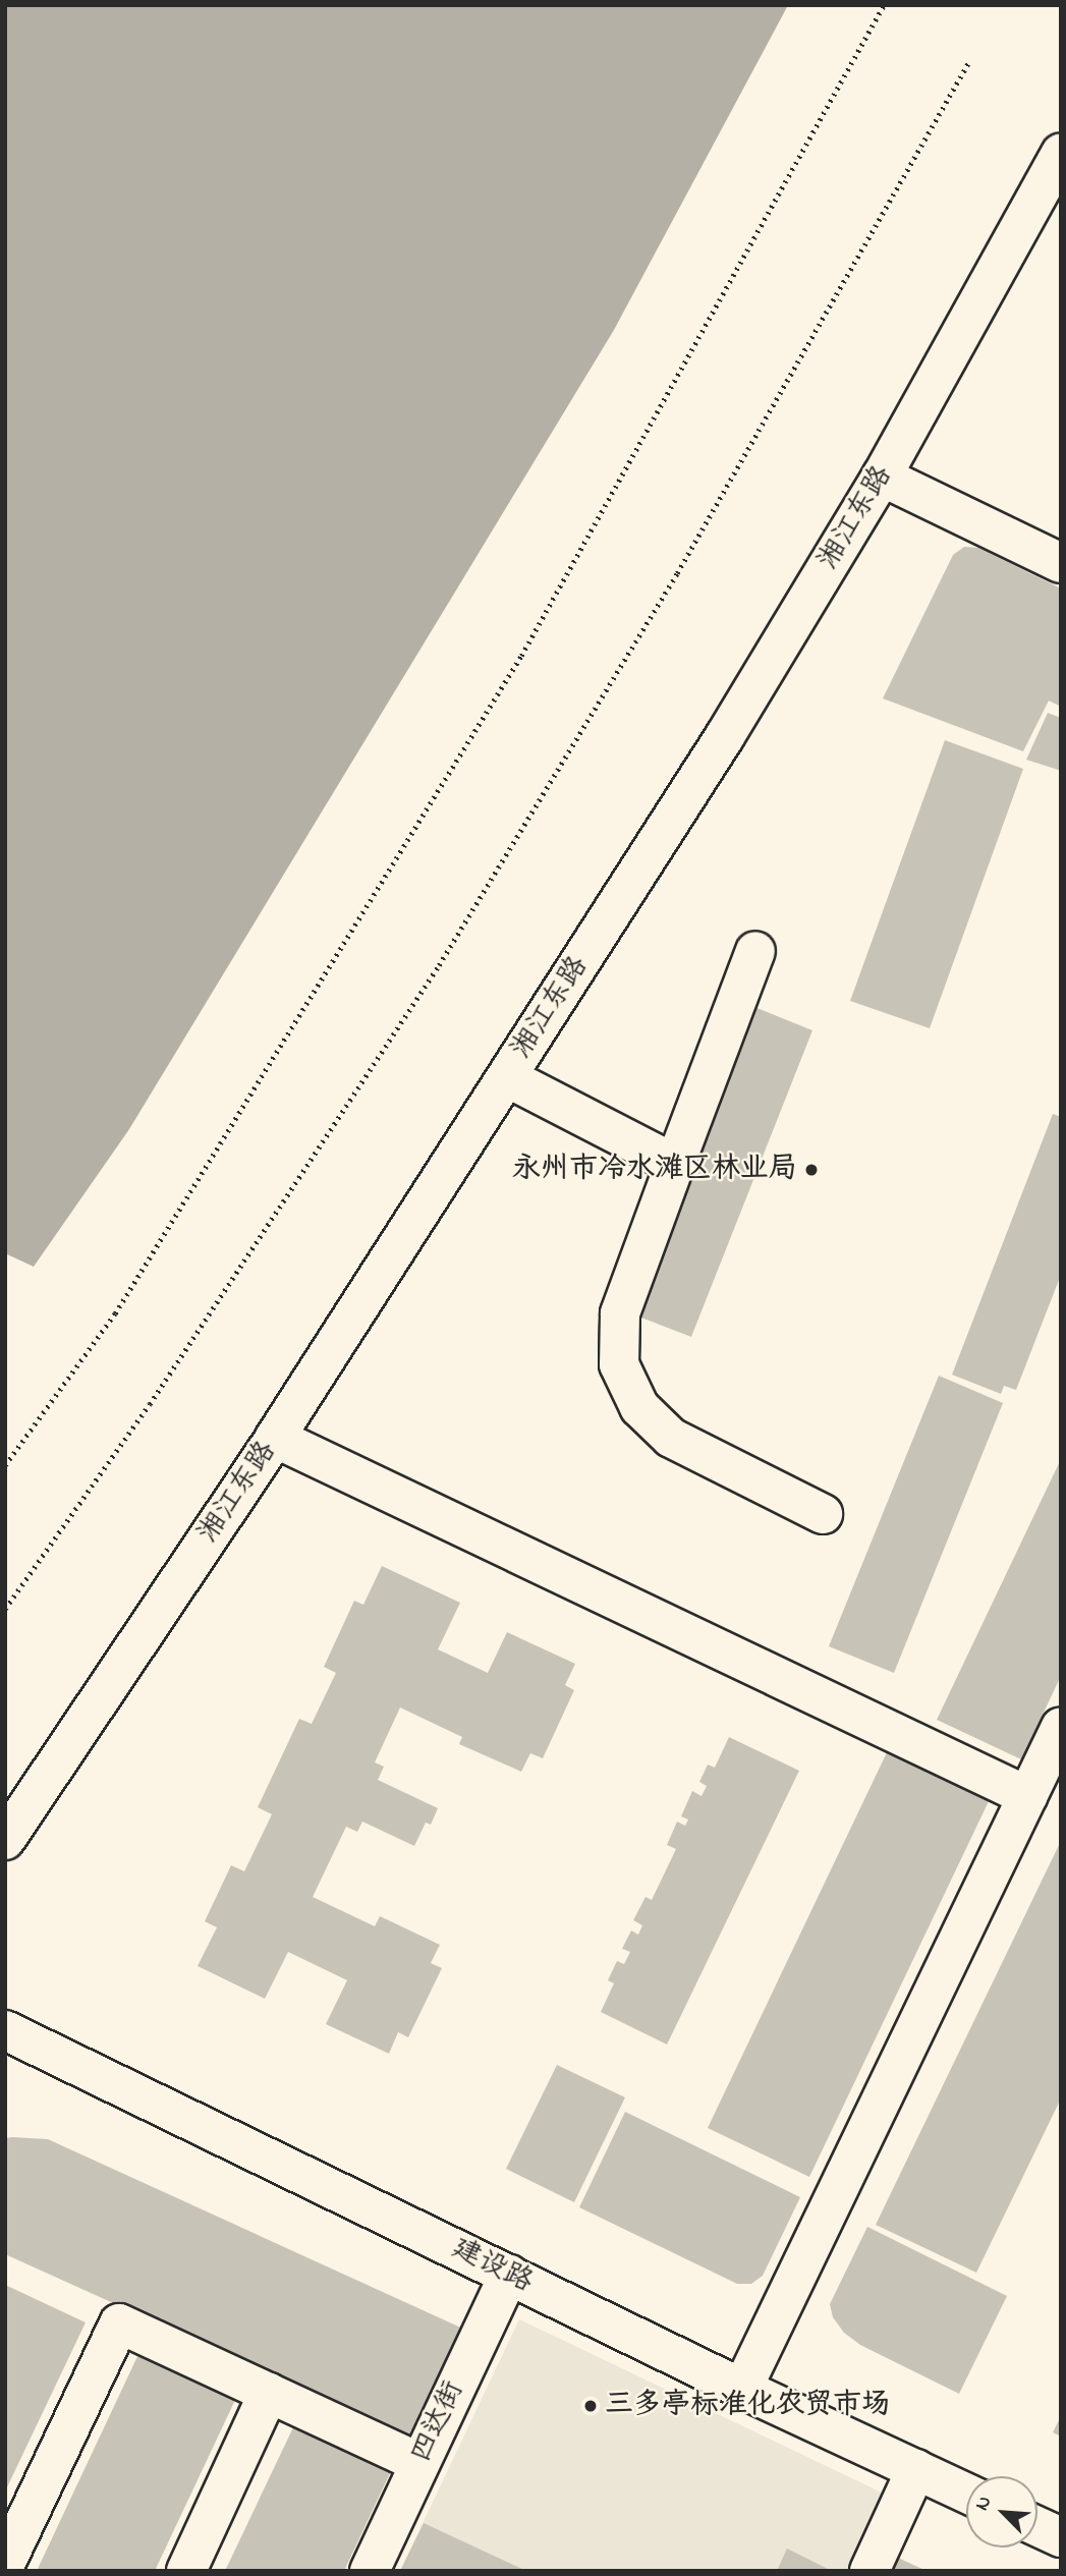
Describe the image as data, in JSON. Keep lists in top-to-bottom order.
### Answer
{
  "streets": {
    "street": ["湘江东路", "建设路", "四达街"]
  },
  "crossings": [
    ["建设路", "四达街"]
  ],
  "places": ["永州市冷水滩区林业局", "三多亭标准化农贸市场"],
  "north": "top left"
}
